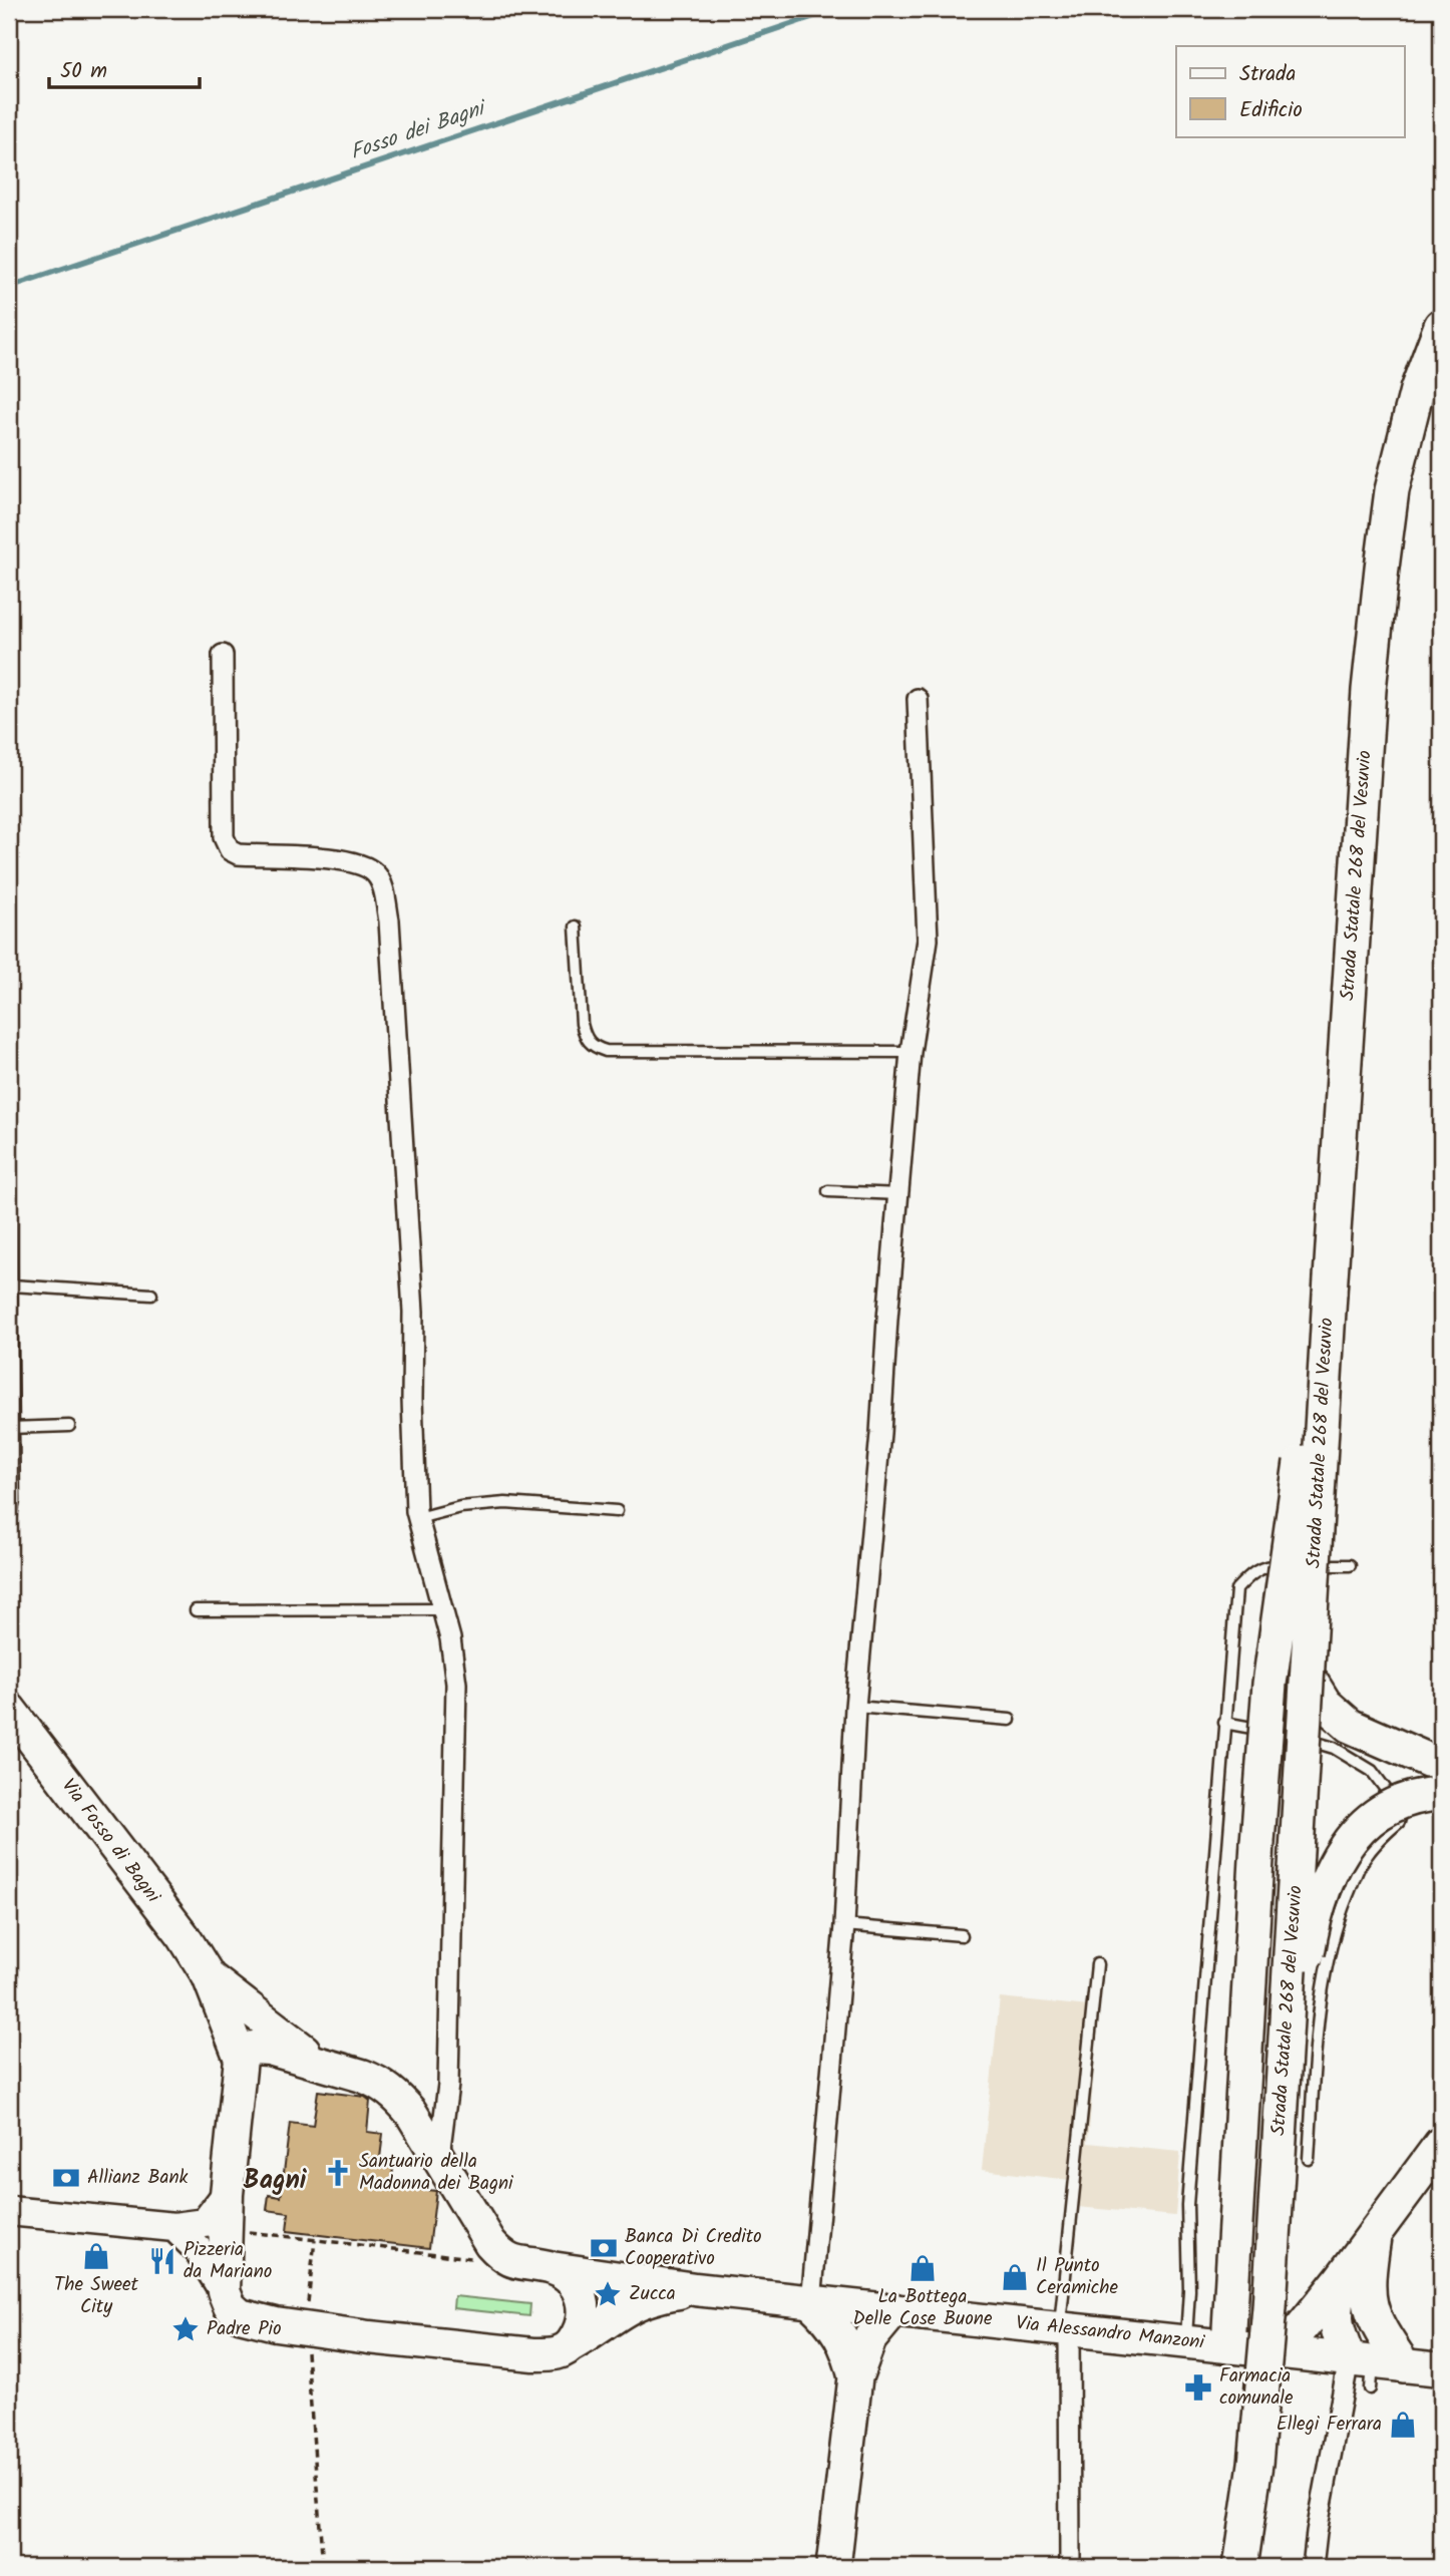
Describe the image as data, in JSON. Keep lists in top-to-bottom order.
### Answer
{
  "streets": {
    "highway": ["Strada Statale 268 del Vesuvio"],
    "main road": ["Via Fosso di Bagni", "Via Alessandro Manzoni"]
  },
  "crossings": [
    ["Via Fosso di Bagni", "Via Alessandro Manzoni"]
  ],
  "districts": ["Bagni"],
  "water": ["Fosso dei Bagni"],
  "places": {
    "church": ["Santuario della Madonna dei Bagni"],
    "bank": ["Allianz Bank", "Banca Di Credito Cooperativo"],
    "shop": [
      "The Sweet City",
      "La Bottega Delle Cose Buone",
      "Il Punto Ceramiche",
      "Ellegi Ferrara"
    ],
    "restaurant": ["Pizzeria da Mariano"],
    "place": ["Zucca", "Padre Pio"],
    "pharmacy": ["Farmacia comunale"]
  },
  "legend": ["Strada", "Edificio"],
  "scale_bar": "50 m"
}
